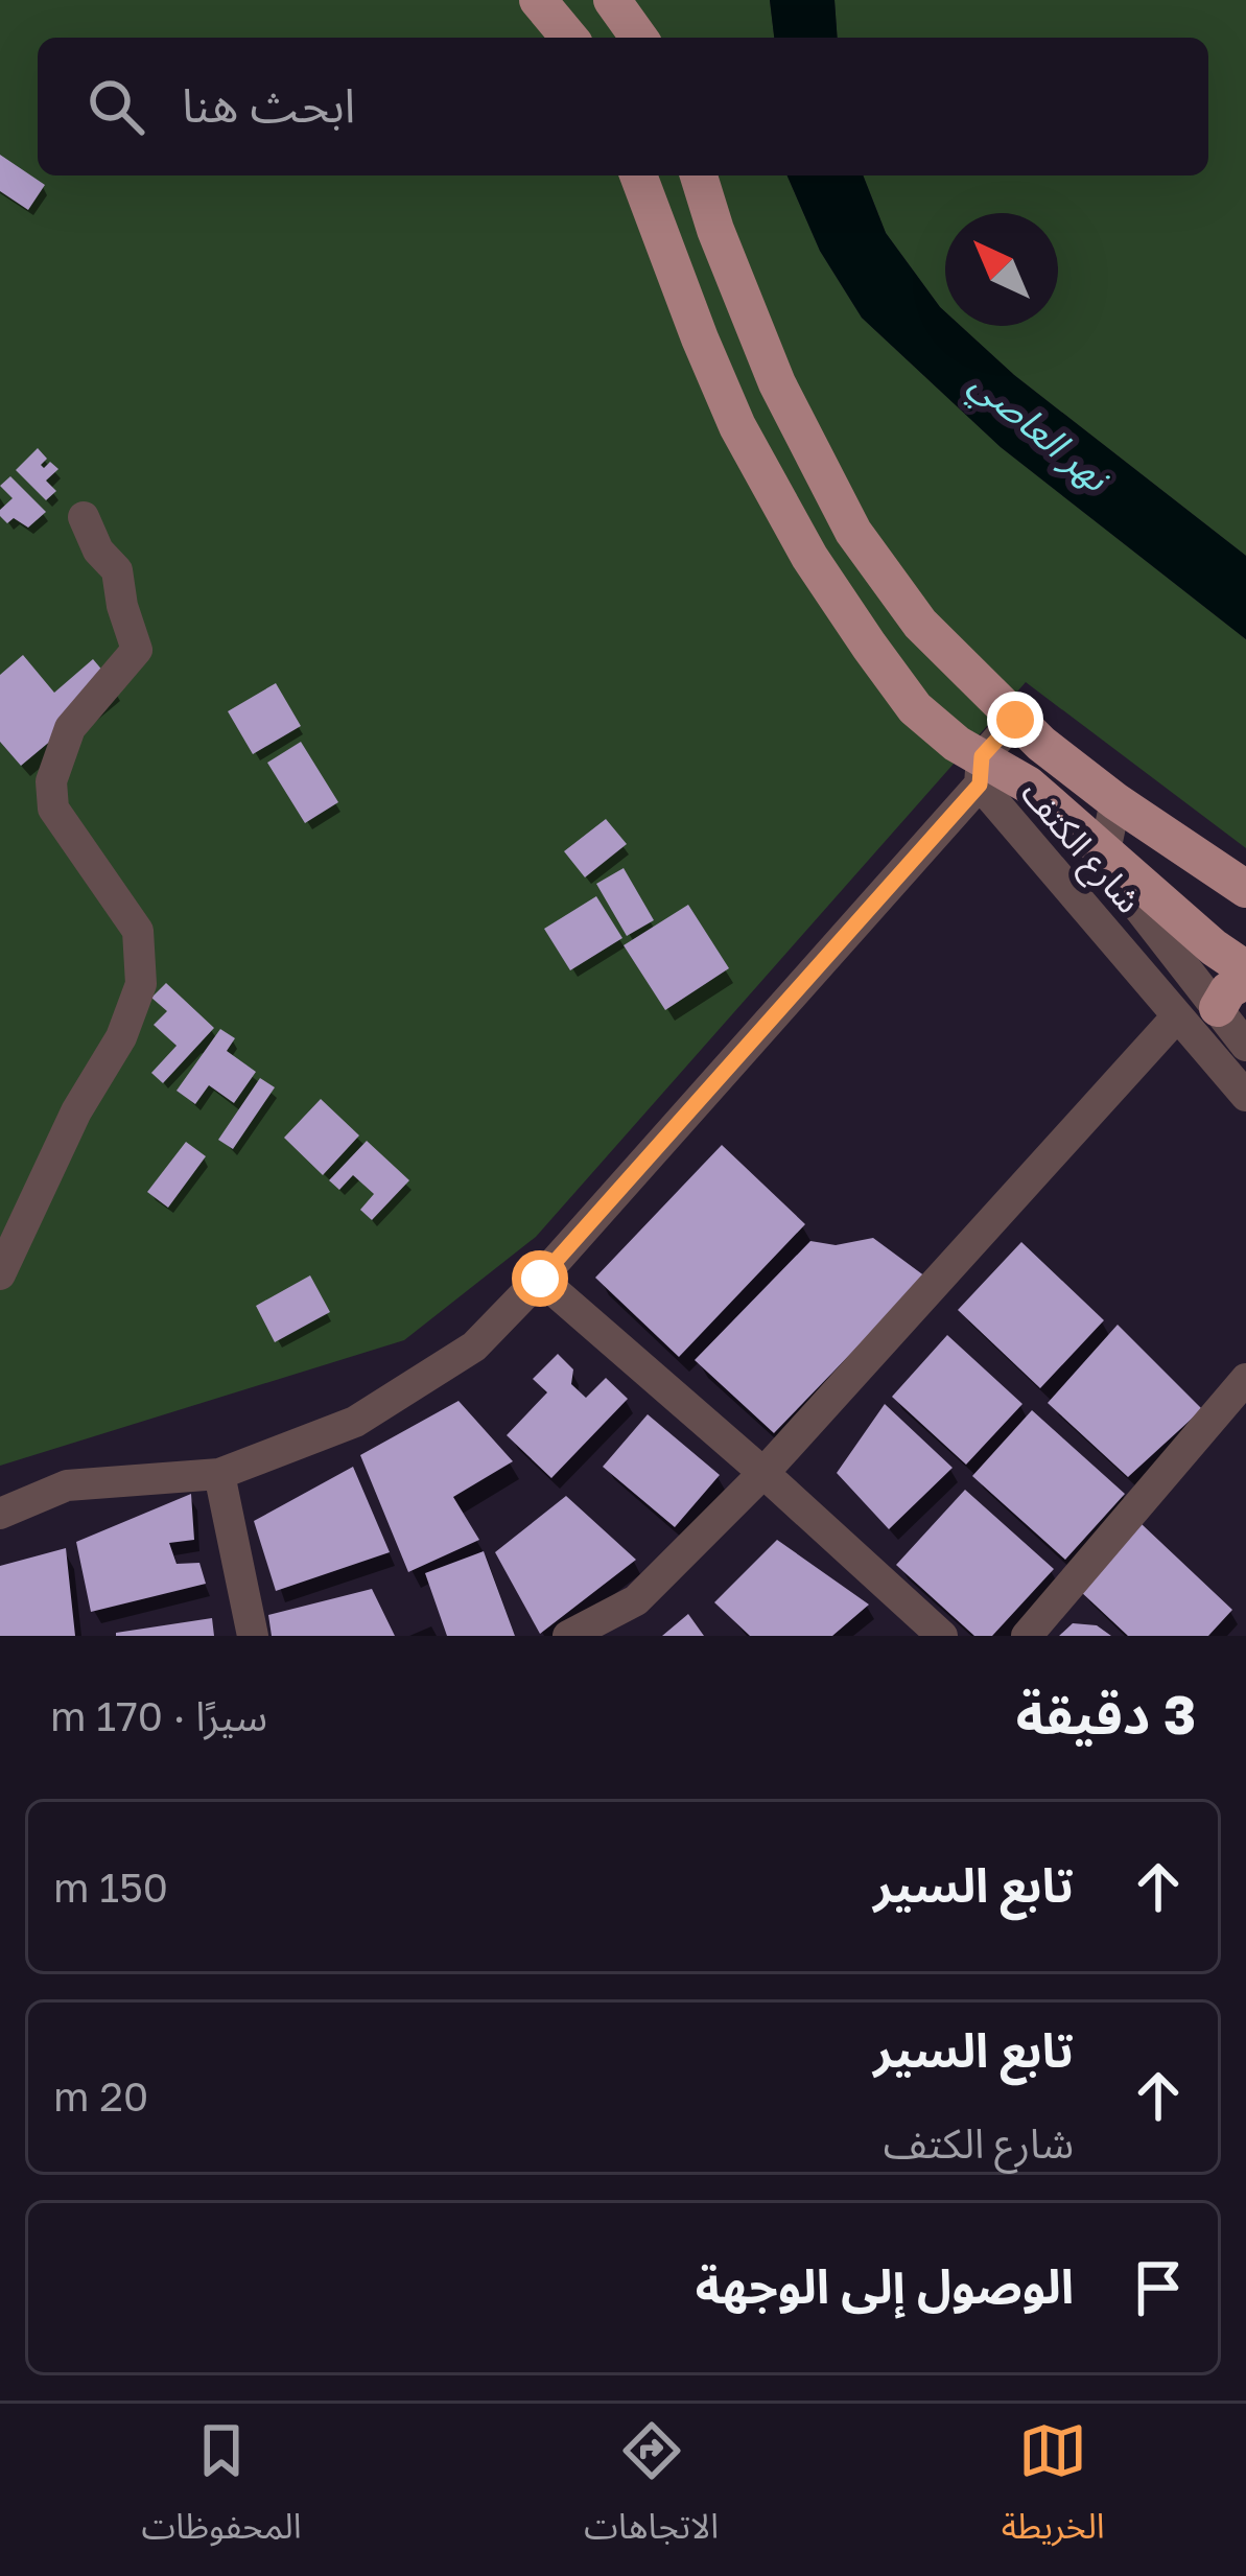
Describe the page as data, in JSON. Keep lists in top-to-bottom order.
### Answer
{
  "streets": {
    "street": ["شارع الكتف"]
  },
  "water": ["نهر العاصي"],
  "north": "top left",
  "page": {
    "search": "ابحث هنا",
    "heading": ["3 دقيقة", "سيرًا · 170 m"],
    "list": [
      ["تابع السير", "150 m"],
      ["تابع السير", "شارع الكتف", "20 m"],
      "الوصول إلى الوجهة"
    ],
    "nav": ["الخريطة", "الاتجاهات", "المحفوظات"]
  }
}
